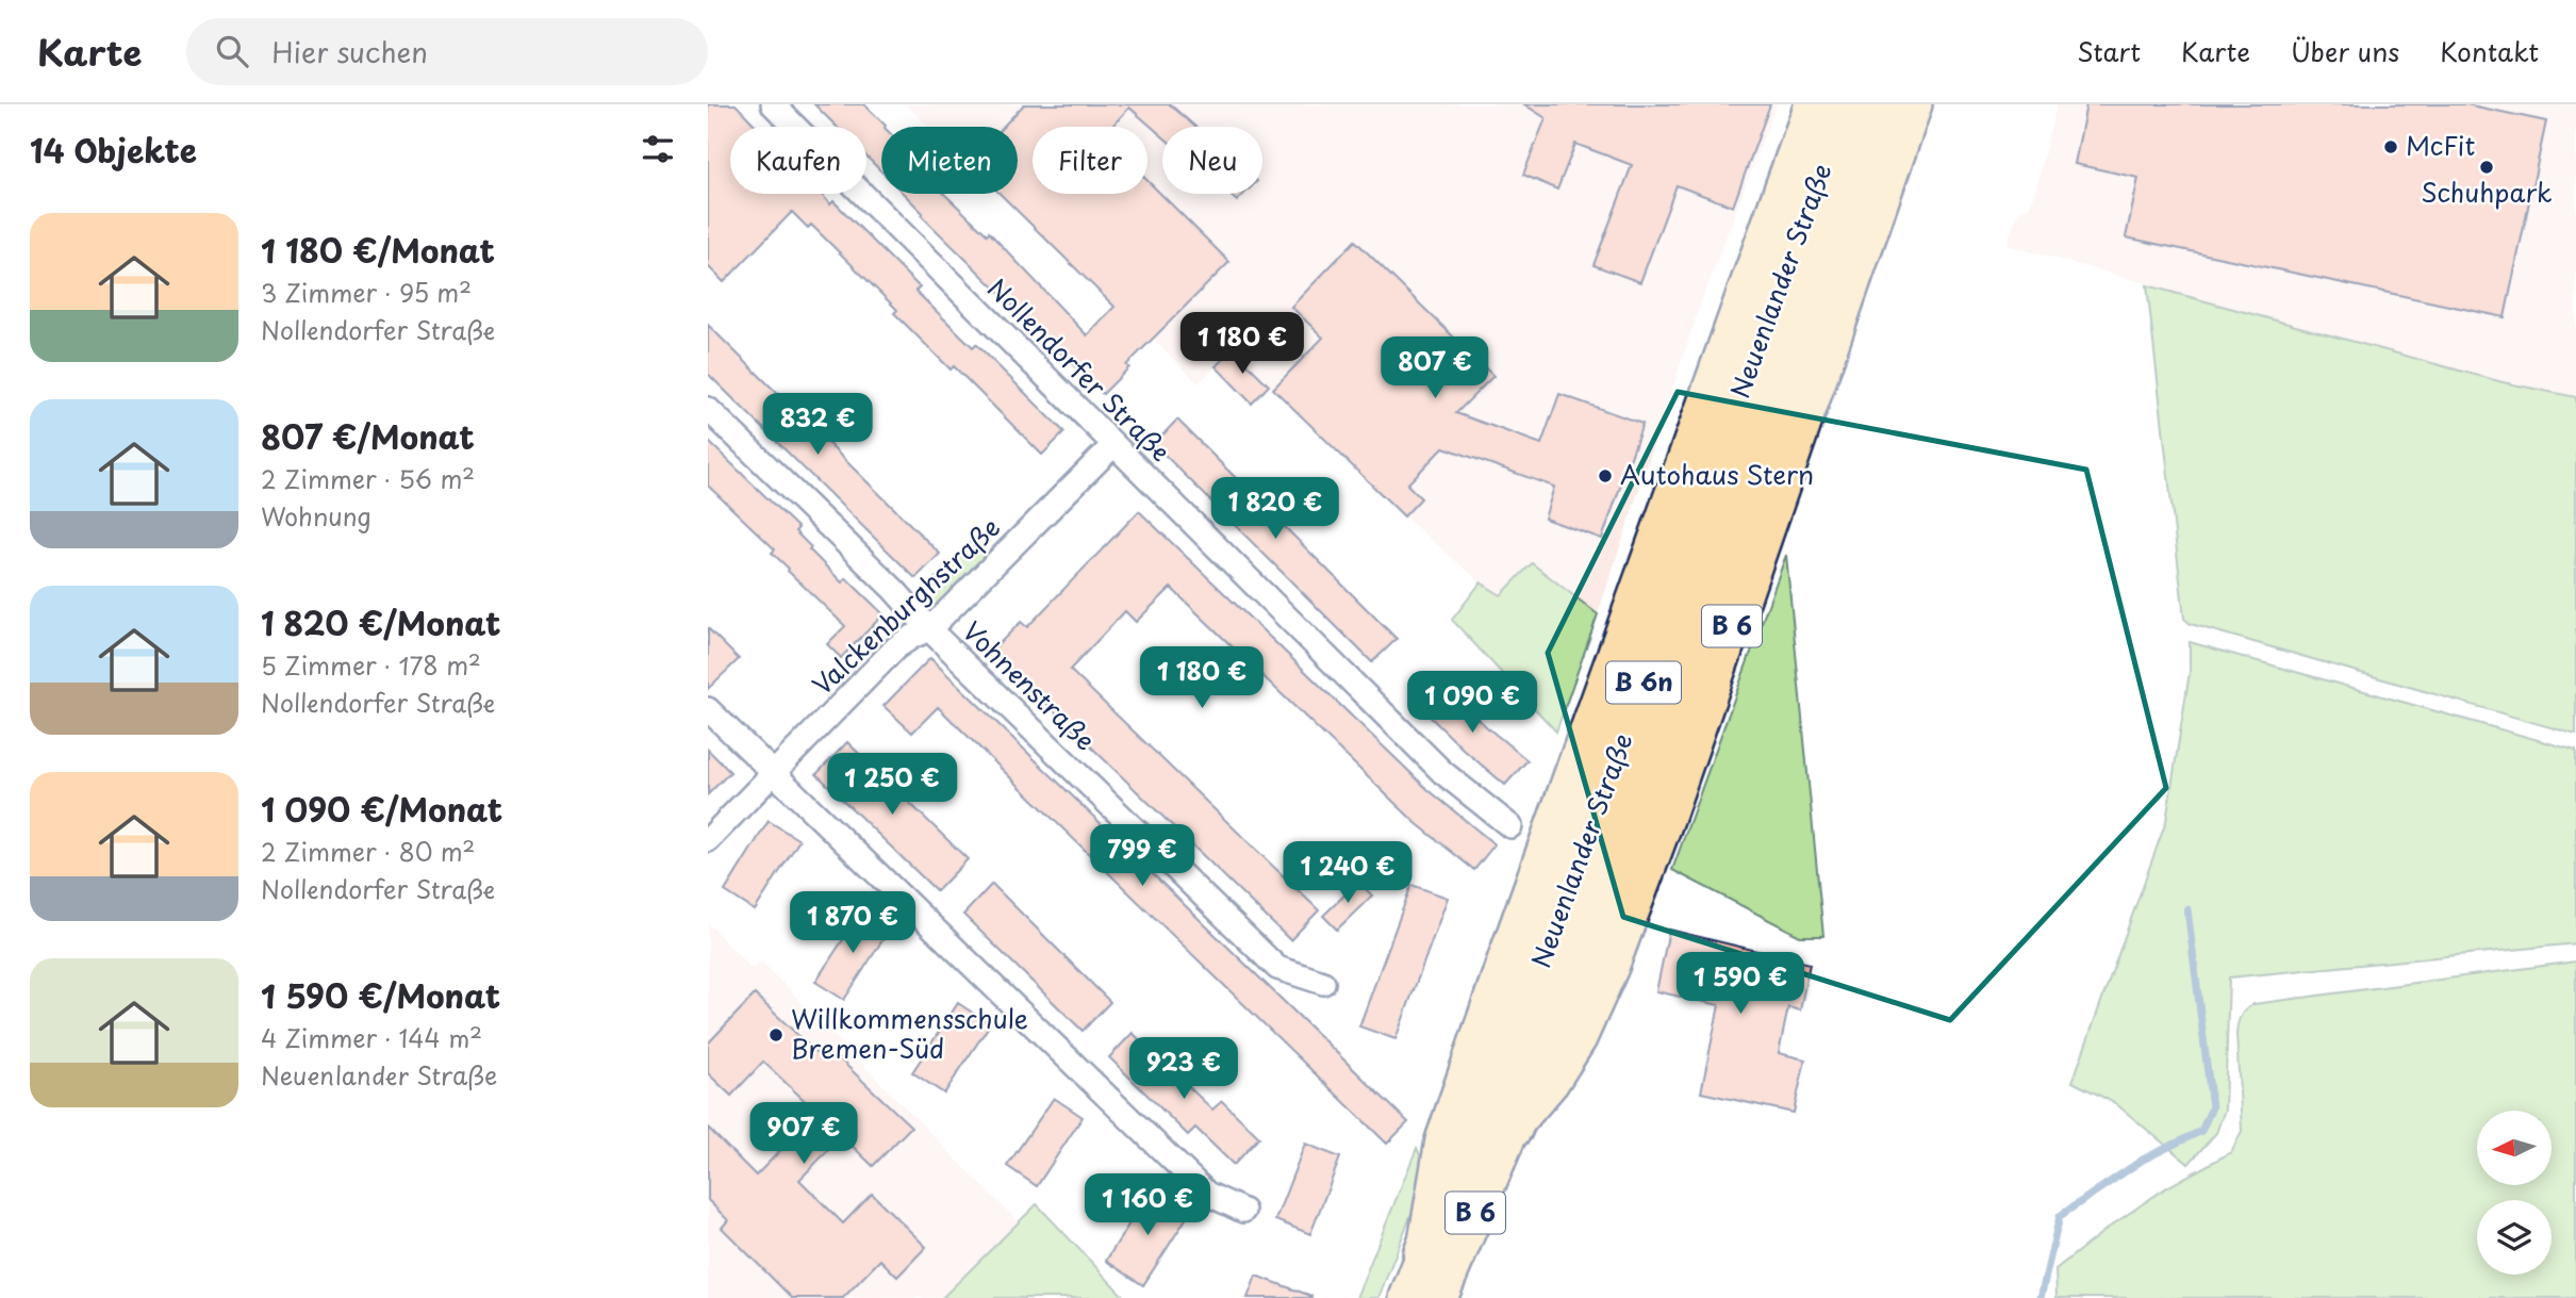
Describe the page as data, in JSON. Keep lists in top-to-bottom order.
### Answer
{
  "streets": {
    "highway": ["Neuenlander Straße", "B 6n"],
    "main road": ["B 6"],
    "street": ["Nollendorfer Straße", "Valckenburghstraße", "Vohnenstraße"]
  },
  "crossings": [
    ["Nollendorfer Straße", "Valckenburghstraße"],
    ["Valckenburghstraße", "Vohnenstraße"]
  ],
  "places": [
    "McFit",
    "Schuhpark",
    "Autohaus Stern",
    "Willkommensschule Bremen-Süd"
  ],
  "north": "left",
  "page": {
    "header": "Karte",
    "search": "Hier suchen",
    "nav": [
      "Start",
      "Karte",
      "Über uns",
      "Kontakt"
    ],
    "heading": "14 Objekte",
    "chip": [
      "Kaufen",
      "Mieten",
      "Filter",
      "Neu"
    ],
    "list": [
      {
        "name": "1 180 €/Monat",
        "note": "3 Zimmer · 95 m² · Nollendorfer Straße"
      },
      {
        "name": "807 €/Monat",
        "note": "2 Zimmer · 56 m² · Wohnung"
      },
      {
        "name": "1 820 €/Monat",
        "note": "5 Zimmer · 178 m² · Nollendorfer Straße"
      },
      {
        "name": "1 090 €/Monat",
        "note": "2 Zimmer · 80 m² · Nollendorfer Straße"
      },
      {
        "name": "1 590 €/Monat",
        "note": "4 Zimmer · 144 m² · Neuenlander Straße"
      }
    ],
    "price": [
      "1 180 €",
      "807 €",
      "832 €",
      "1 820 €",
      "1 180 €",
      "1 090 €",
      "1 250 €",
      "799 €",
      "1 240 €",
      "1 870 €",
      "1 590 €",
      "923 €",
      "907 €",
      "1 160 €"
    ]
  }
}
